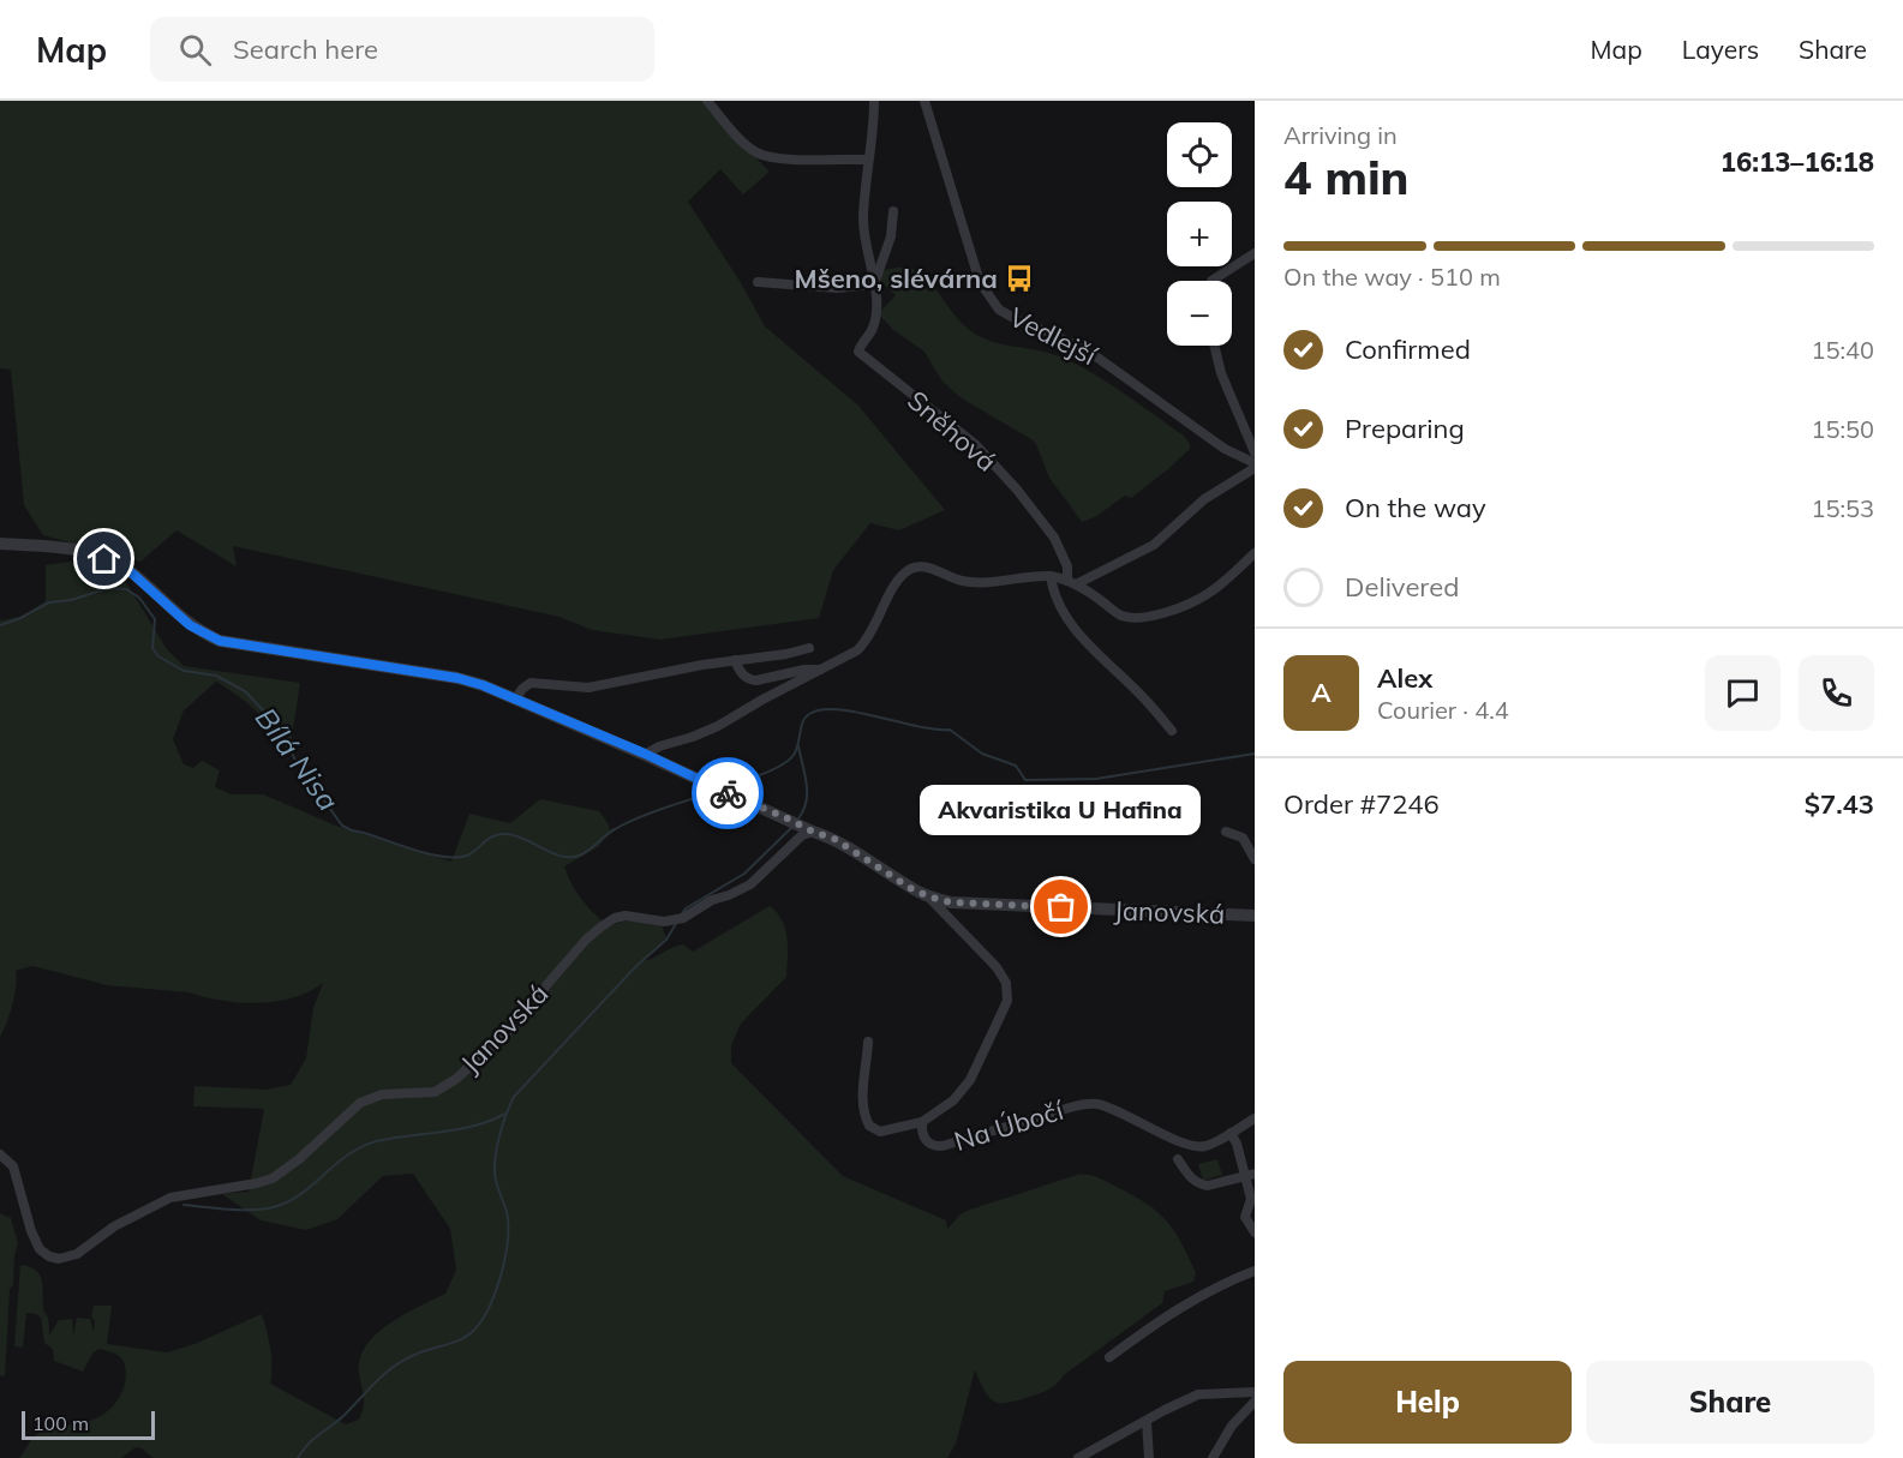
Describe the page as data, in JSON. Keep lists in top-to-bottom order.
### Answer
{
  "streets": {
    "street": [
      "Vedlejší",
      "Sněhová",
      "Janovská",
      "Na Úbočí"
    ]
  },
  "crossings": [
    ["Janovská", "Na Úbočí"]
  ],
  "water": ["Bílá Nisa"],
  "places": {
    "bus stop": ["Mšeno, slévárna"],
    "other": ["Akvaristika U Hafina"]
  },
  "scale_bar": "100 m",
  "page": {
    "header": "Map",
    "search": "Search here",
    "nav": ["Map", "Layers", "Share"],
    "heading": ["4 min", "Arriving in", "16:13–16:18"],
    "panel": [
      "Alex",
      "Courier · 4.4",
      "Order #7246",
      "$7.43"
    ],
    "map_buttons": ["+", "−"],
    "bar": "On the way · 510 m",
    "list": [
      ["Confirmed", "15:40"],
      ["Preparing", "15:50"],
      ["On the way", "15:53"],
      "Delivered"
    ],
    "round": "A",
    "bubble": "Akvaristika U Hafina",
    "buttons": ["Help", "Share"],
    "scale": "100 m"
  }
}
